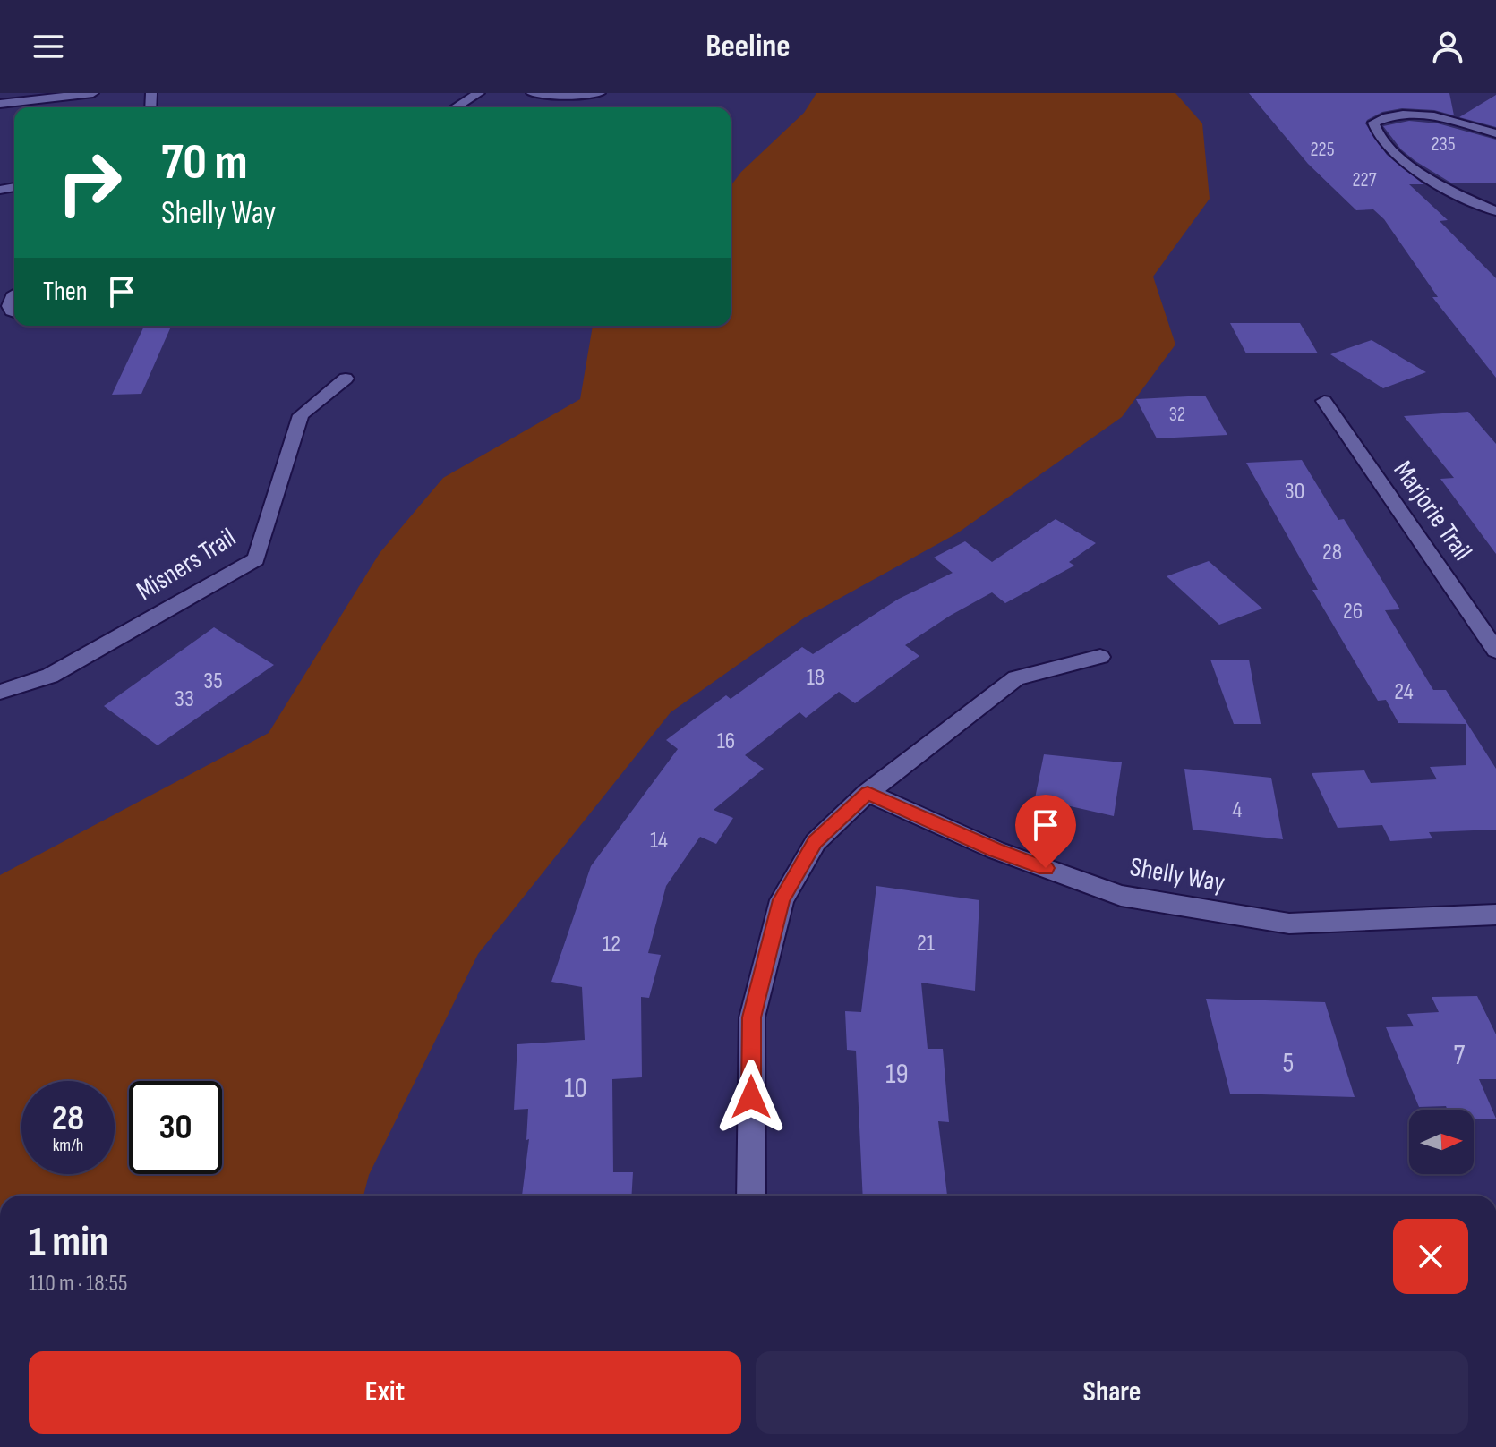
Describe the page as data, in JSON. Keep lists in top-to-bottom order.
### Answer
{
  "streets": {
    "street": ["Marjorie Trail", "Misners Trail", "Shelly Way"]
  },
  "house_numbers": [
    "235",
    "225",
    "227",
    "32",
    "30",
    "28",
    "26",
    "18",
    "35",
    "24",
    "33",
    "16",
    "4",
    "14",
    "21",
    "12",
    "7",
    "5",
    "19",
    "10"
  ],
  "north": "right",
  "page": {
    "header": "Beeline",
    "turn": ["70 m", "Shelly Way"],
    "then": "Then",
    "speed": "28 km/h",
    "limit": "30",
    "heading": ["1 min", "110 m · 18:55"],
    "buttons": ["Exit", "Share"]
  }
}
